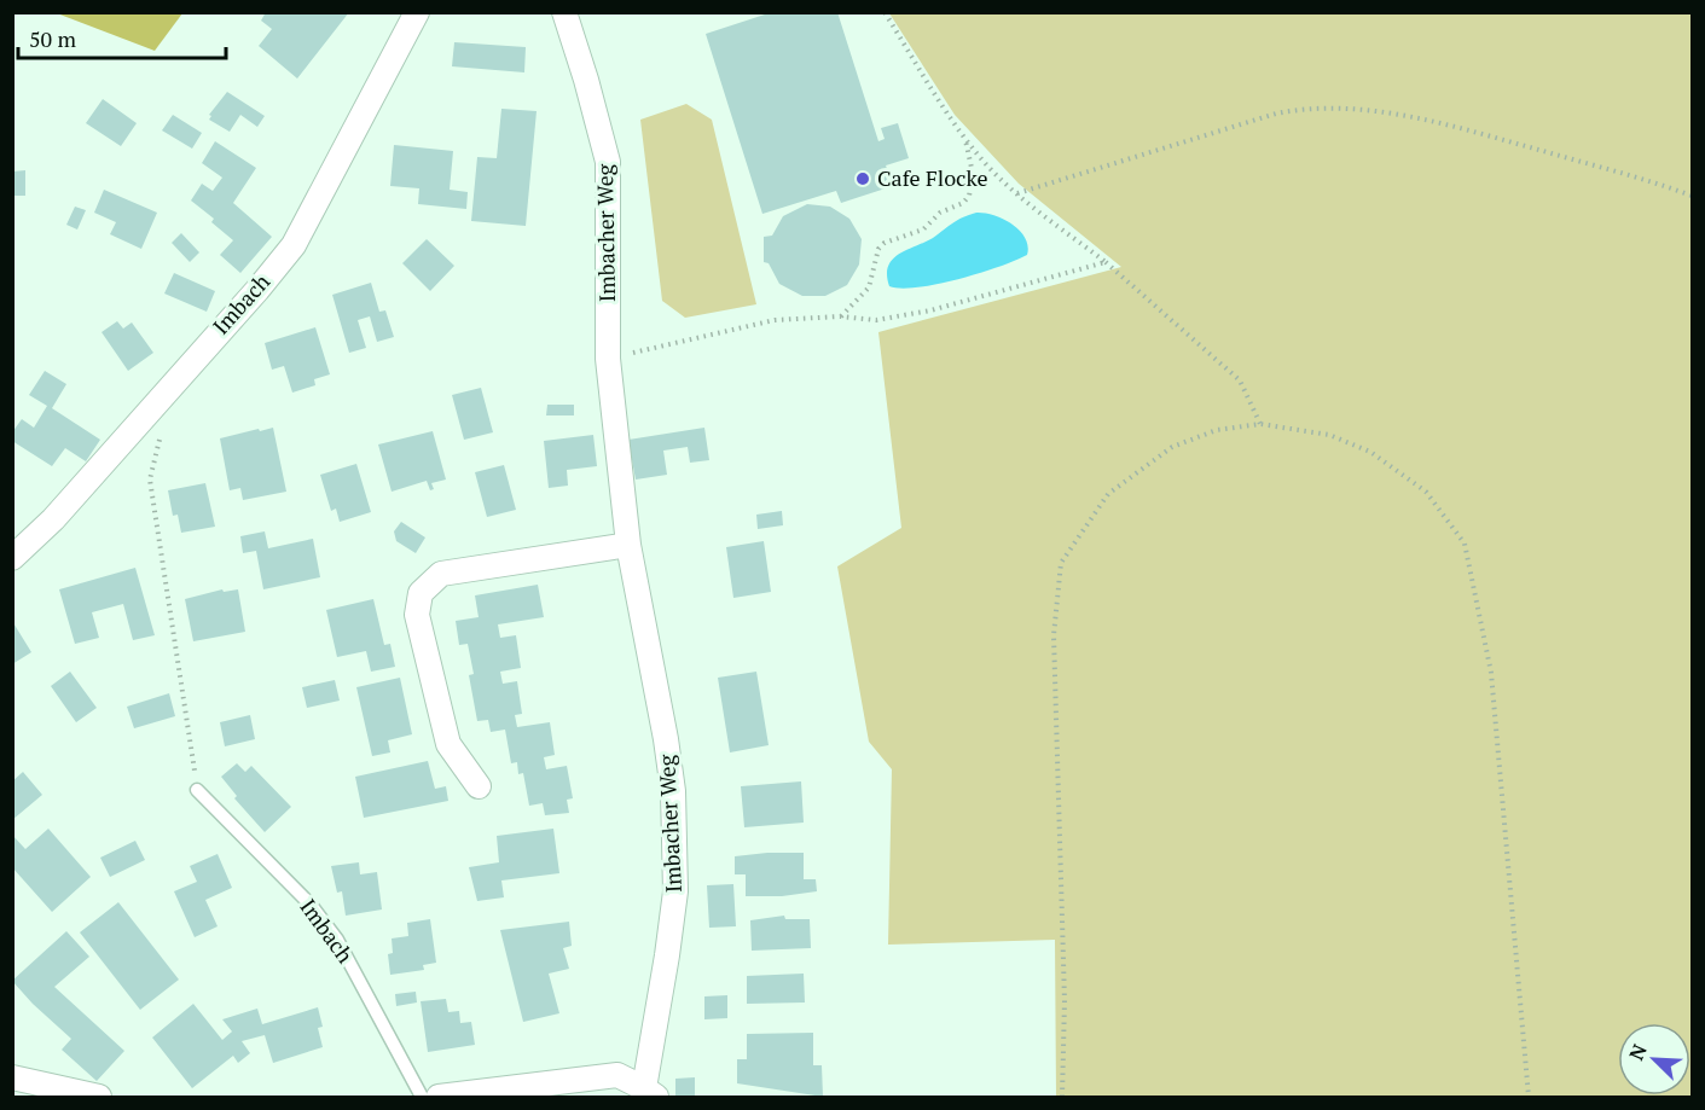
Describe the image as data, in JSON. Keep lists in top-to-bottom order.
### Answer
{
  "streets": {
    "street": ["Imbacher Weg", "Imbach"]
  },
  "places": ["Cafe Flocke"],
  "scale_bar": "50 m",
  "north": "top left"
}
